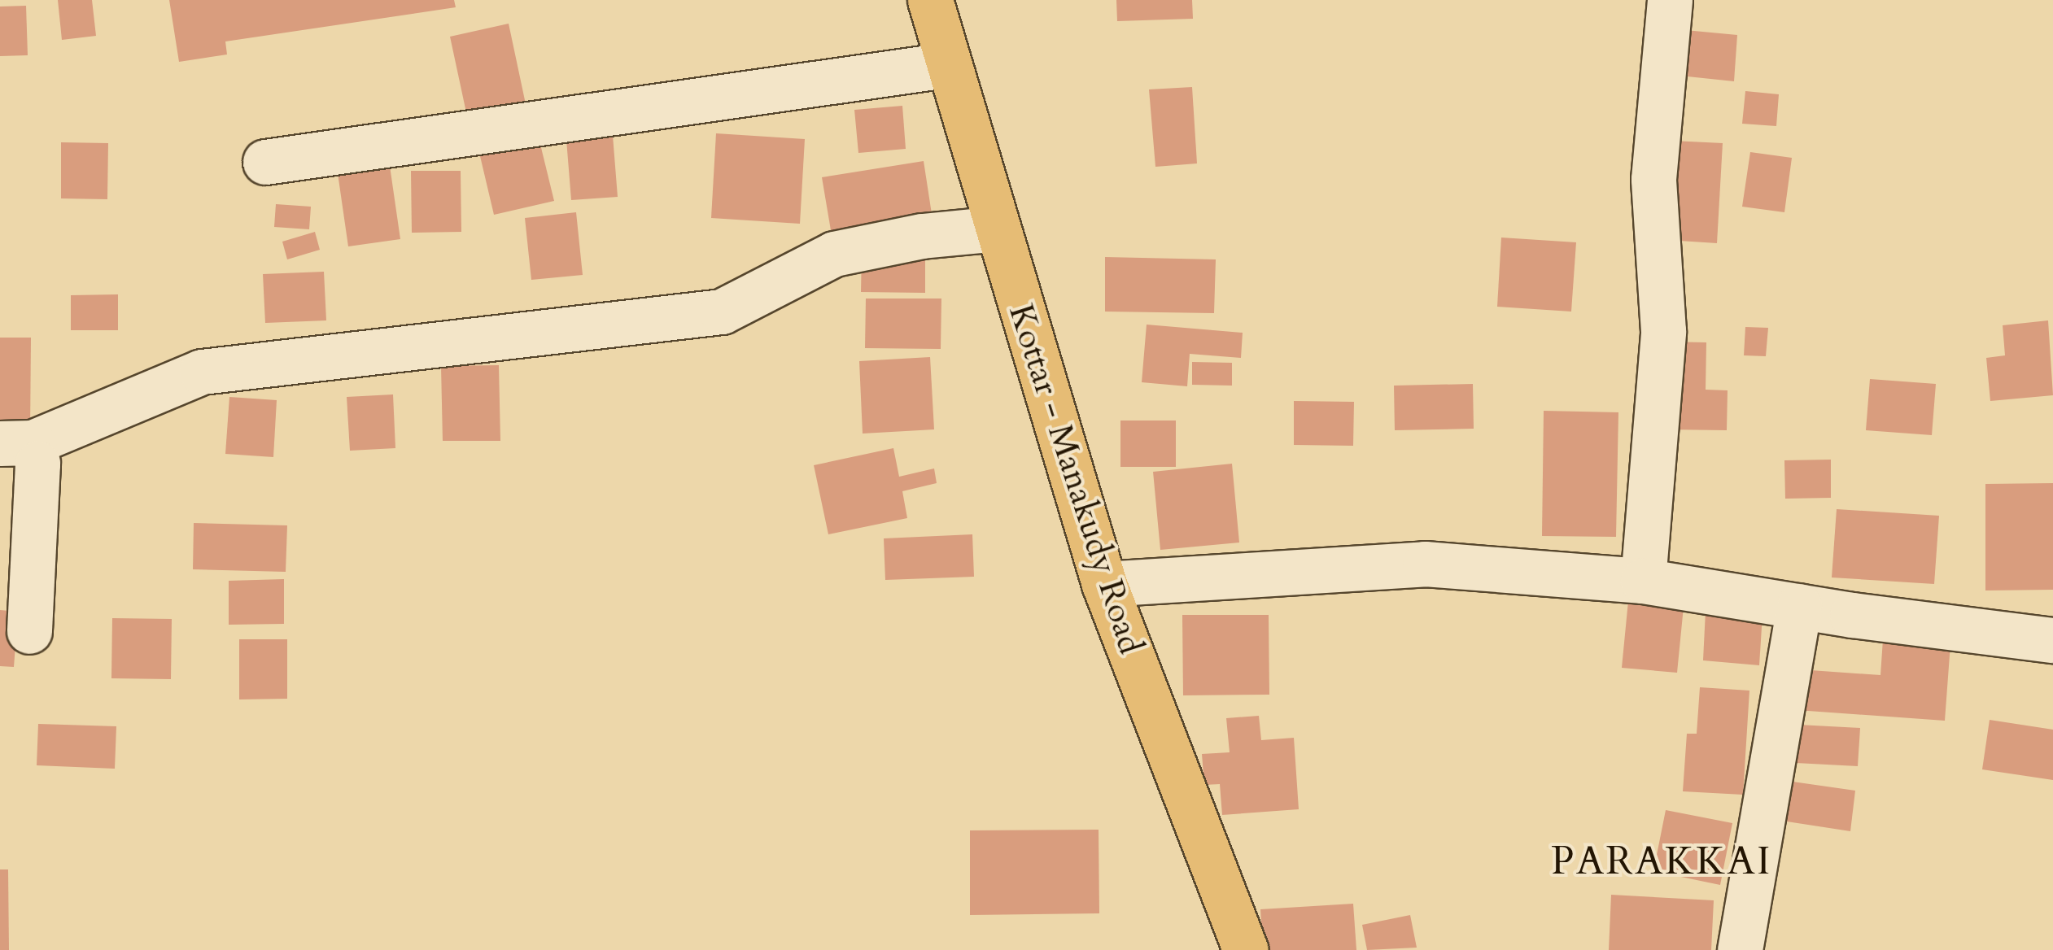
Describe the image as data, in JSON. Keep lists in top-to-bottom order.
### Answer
{
  "streets": {
    "main road": ["Kottar - Manakudy Road"]
  },
  "districts": ["PARAKKAI"]
}
